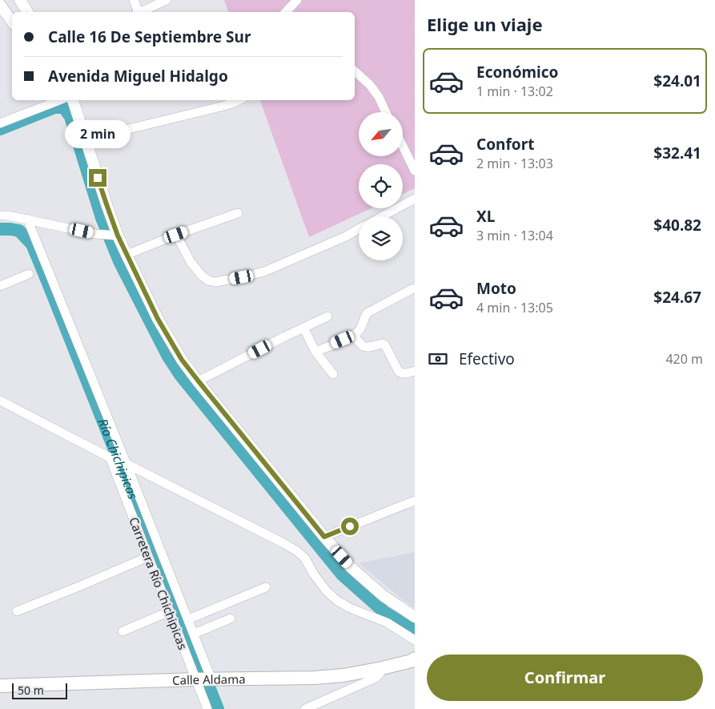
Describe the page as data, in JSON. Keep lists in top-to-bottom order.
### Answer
{
  "streets": {
    "main road": ["Calle Aldama"],
    "street": ["Carretera Río Chichipicas"]
  },
  "crossings": [
    ["Carretera Río Chichipicas", "Calle Aldama"]
  ],
  "water": ["Río Chichipicas"],
  "scale_bar": "50 m",
  "north": "bottom left",
  "page": {
    "heading": "Elige un viaje",
    "banner": ["Calle 16 De Septiembre Sur", "Avenida Miguel Hidalgo"],
    "list": [
      {
        "name": "Económico",
        "note": "1 min · 13:02",
        "value": "$24.01"
      },
      {
        "name": "Confort",
        "note": "2 min · 13:03",
        "value": "$32.41"
      },
      {
        "name": "XL",
        "note": "3 min · 13:04",
        "value": "$40.82"
      },
      {
        "name": "Moto",
        "note": "4 min · 13:05",
        "value": "$24.67"
      }
    ],
    "bubble": "2 min",
    "pay": ["Efectivo", "420 m"],
    "buttons": "Confirmar",
    "scale": "50 m"
  }
}
